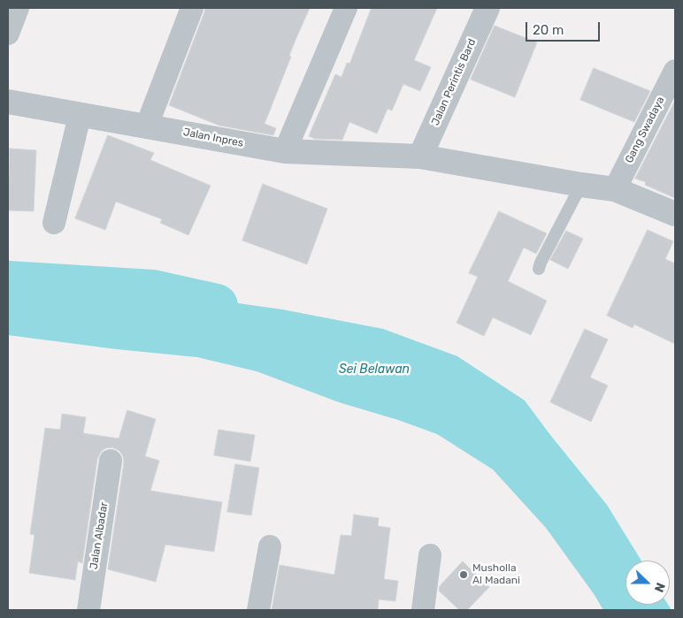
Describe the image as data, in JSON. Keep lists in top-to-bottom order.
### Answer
{
  "streets": {
    "street": [
      "Jalan Perintis Bard",
      "Gang Swadaya",
      "Jalan Inpres",
      "Jalan Albadar"
    ]
  },
  "crossings": [
    ["Jalan Perintis Bard", "Jalan Inpres"],
    ["Gang Swadaya", "Jalan Inpres"]
  ],
  "water": ["Sei Belawan"],
  "places": ["Musholla Al Madani"],
  "scale_bar": "20 m",
  "north": "right"
}
